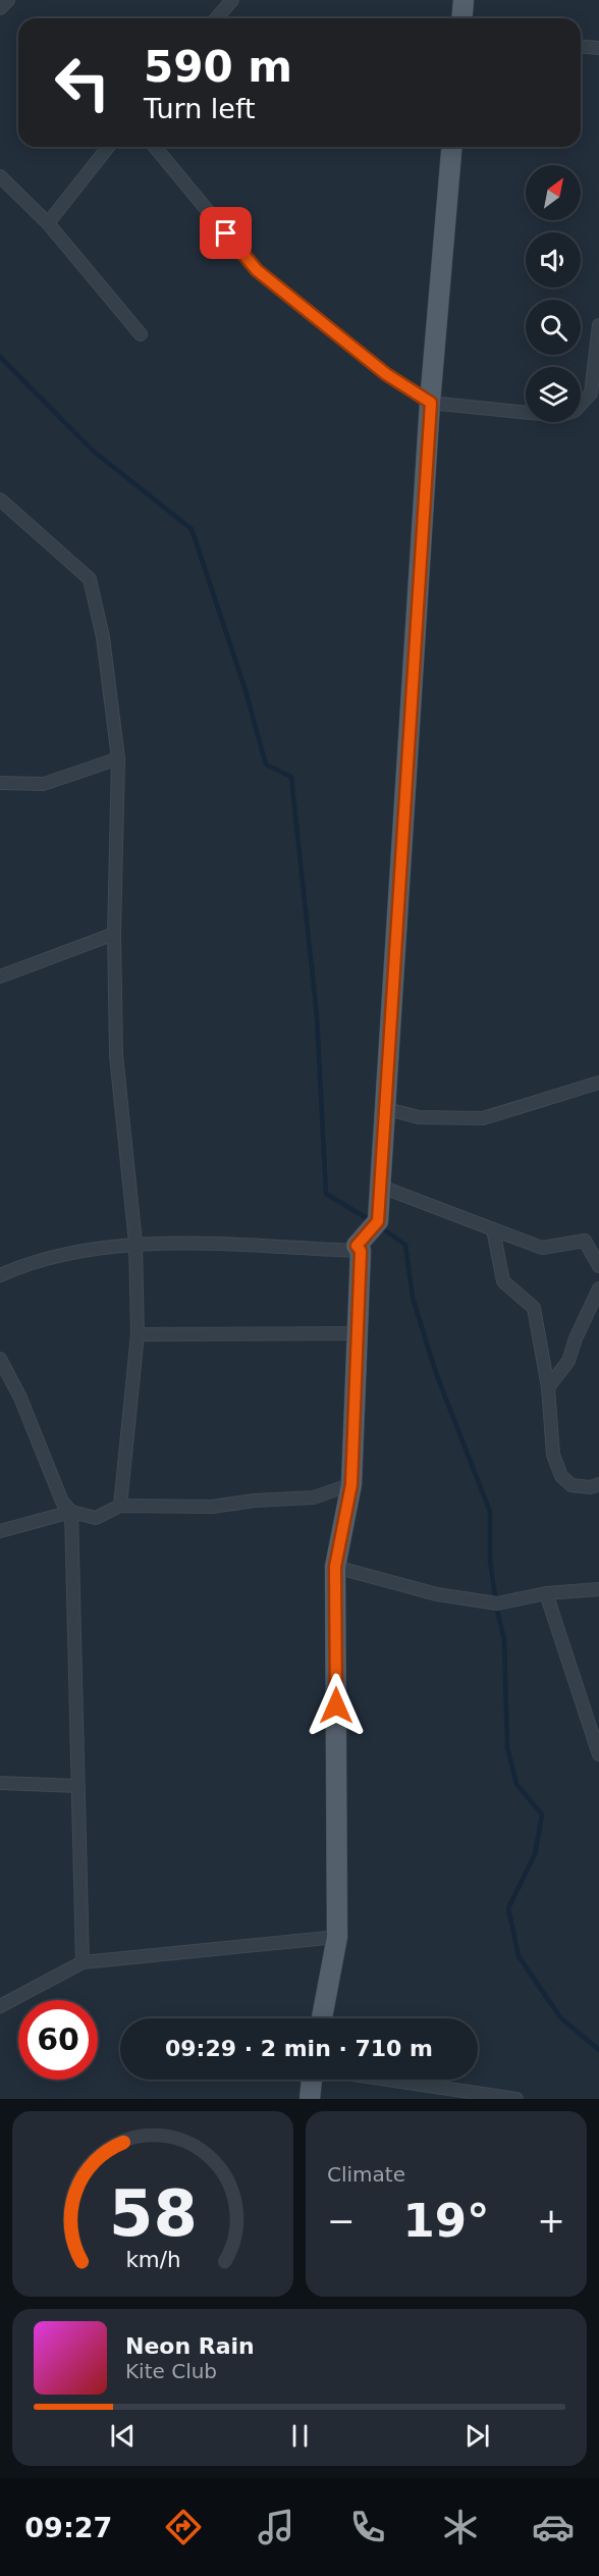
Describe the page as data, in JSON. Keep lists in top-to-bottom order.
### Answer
{
  "north": "top right",
  "page": {
    "turn": ["590 m", "Turn left"],
    "limit": "60",
    "trip": "09:29 · 2 min · 710 m",
    "tile": "Climate",
    "heat": ["−", "19°", "+"],
    "song": ["Neon Rain", "Kite Club"],
    "tabs": "09:27",
    "gauge": ["58", "km/h"]
  }
}
